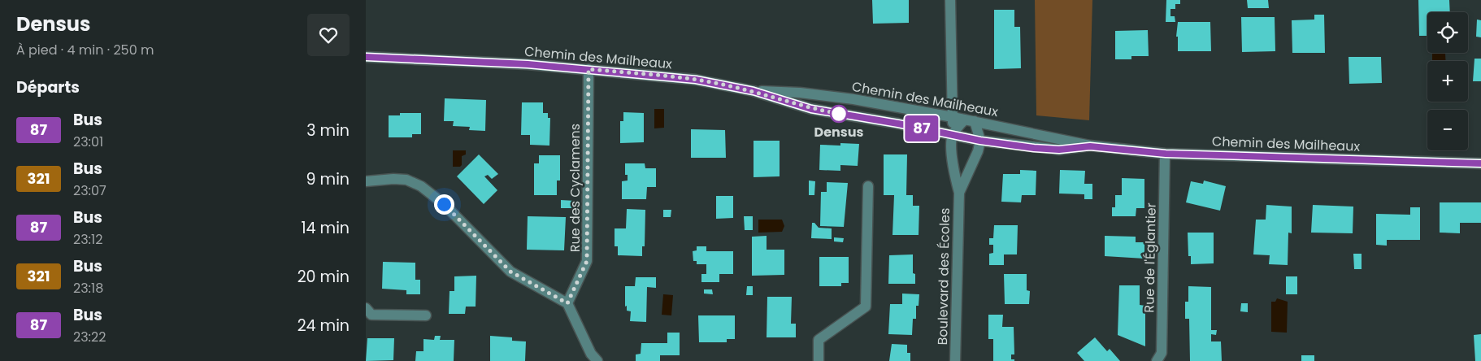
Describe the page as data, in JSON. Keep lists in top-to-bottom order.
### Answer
{
  "streets": {
    "street": [
      "Chemin des Mailheaux",
      "Rue des Cyclamens",
      "Rue de l'Églantier",
      "Boulevard des Écoles"
    ]
  },
  "crossings": [
    ["Chemin des Mailheaux", "Rue des Cyclamens"],
    ["Chemin des Mailheaux", "Rue de l'Églantier"],
    ["Chemin des Mailheaux", "Boulevard des Écoles"]
  ],
  "places": ["Densus"],
  "lines": ["bus line 87"],
  "page": {
    "heading": [
      ["Densus", "À pied · 4 min · 250 m"],
      "Départs"
    ],
    "on_map": "87",
    "map_buttons": ["+", "−"],
    "list": [
      {
        "mark": "87",
        "name": "Bus",
        "note": "23:01",
        "value": "3 min"
      },
      {
        "mark": "321",
        "name": "Bus",
        "note": "23:07",
        "value": "9 min"
      },
      {
        "mark": "87",
        "name": "Bus",
        "note": "23:12",
        "value": "14 min"
      },
      {
        "mark": "321",
        "name": "Bus",
        "note": "23:18",
        "value": "20 min"
      },
      {
        "mark": "87",
        "name": "Bus",
        "note": "23:22",
        "value": "24 min"
      }
    ]
  }
}
